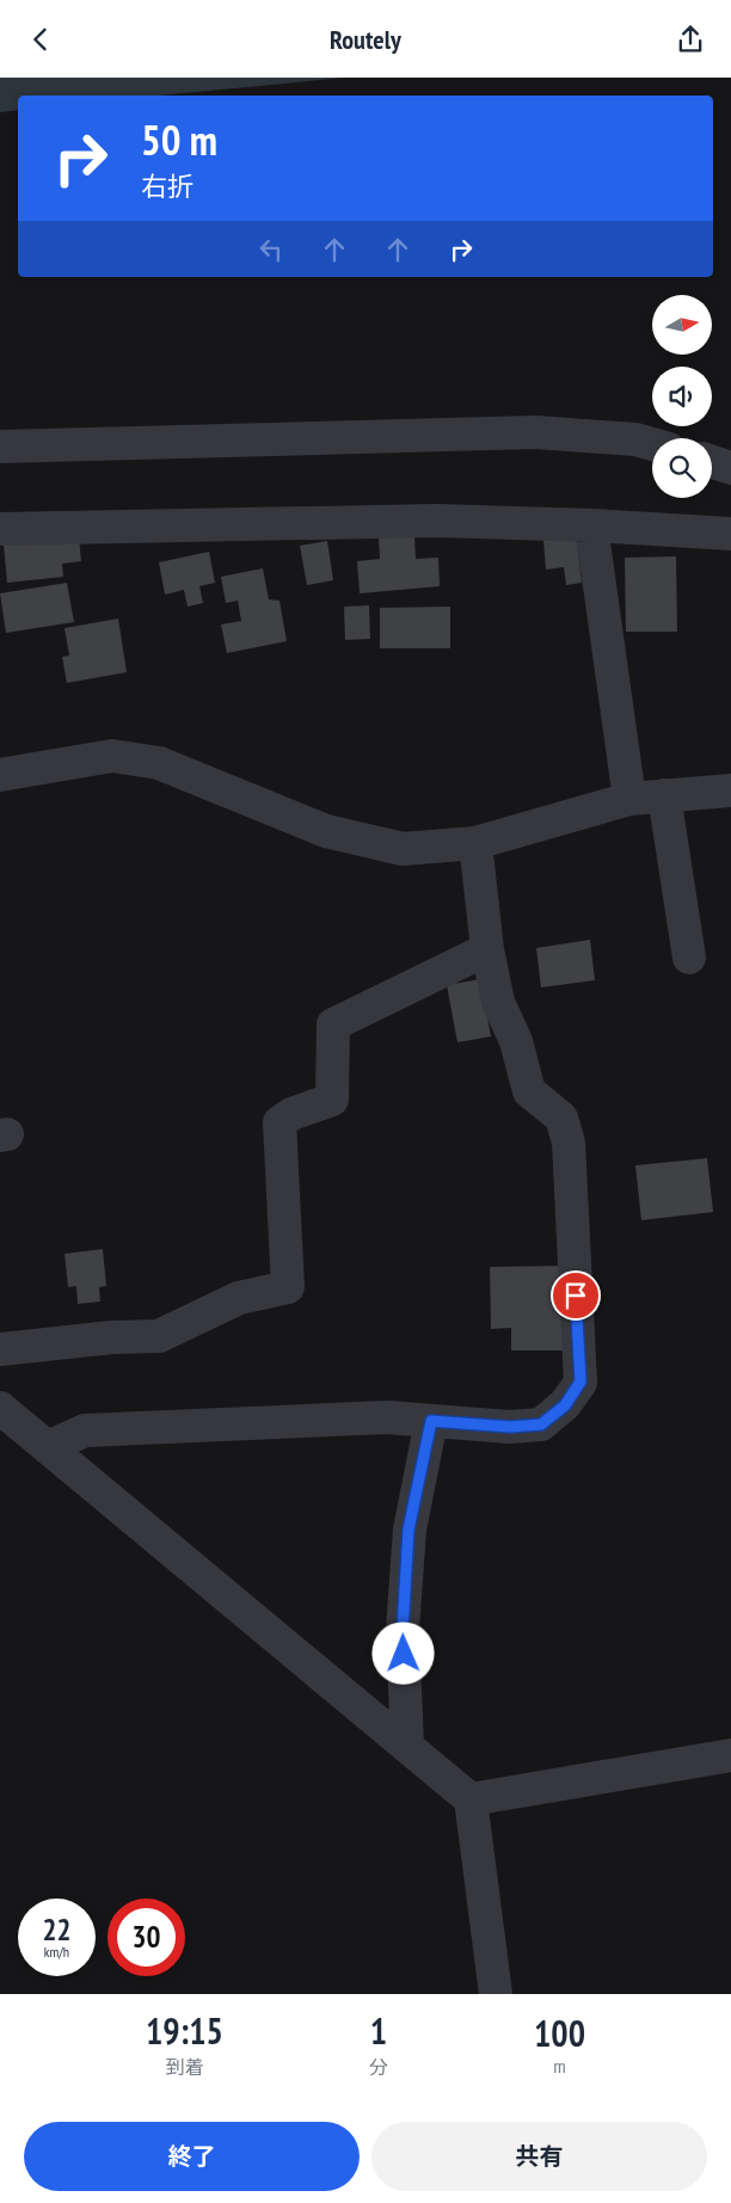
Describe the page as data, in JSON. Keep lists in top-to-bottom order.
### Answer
{
  "north": "right",
  "page": {
    "header": "Routely",
    "turn": ["50 m", "右折"],
    "speed": "22 km/h",
    "limit": "30",
    "eta": [
      "19:15",
      "到着",
      "1",
      "分",
      "100",
      "m"
    ],
    "buttons": ["終了", "共有"]
  }
}
